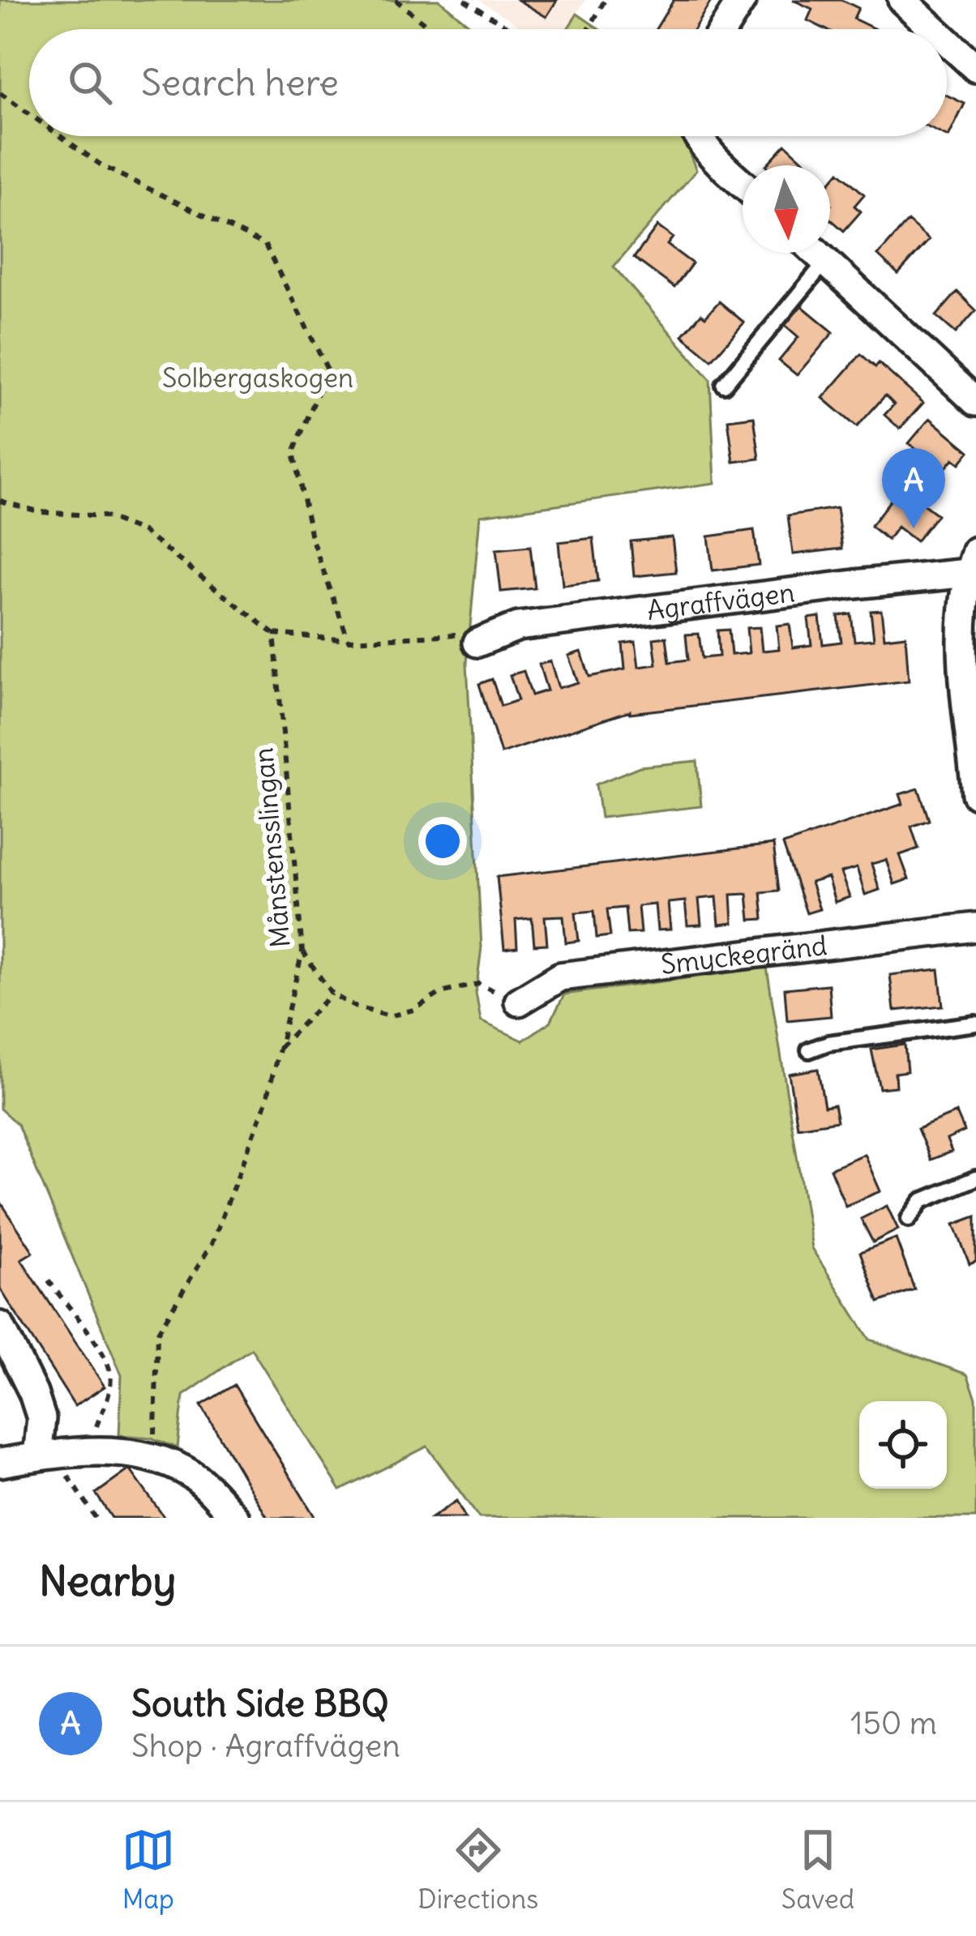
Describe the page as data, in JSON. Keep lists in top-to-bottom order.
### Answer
{
  "streets": {
    "street": ["Agraffvägen", "Smyckegränd"],
    "path": ["Månstensslingan"]
  },
  "parks": ["Solbergaskogen"],
  "north": "bottom",
  "page": {
    "search": "Search here",
    "pins": "A",
    "heading": "Nearby",
    "list": [
      {
        "mark": "A",
        "name": "South Side BBQ",
        "note": "Shop · Agraffvägen",
        "value": "150 m"
      }
    ],
    "nav": ["Map", "Directions", "Saved"]
  }
}
